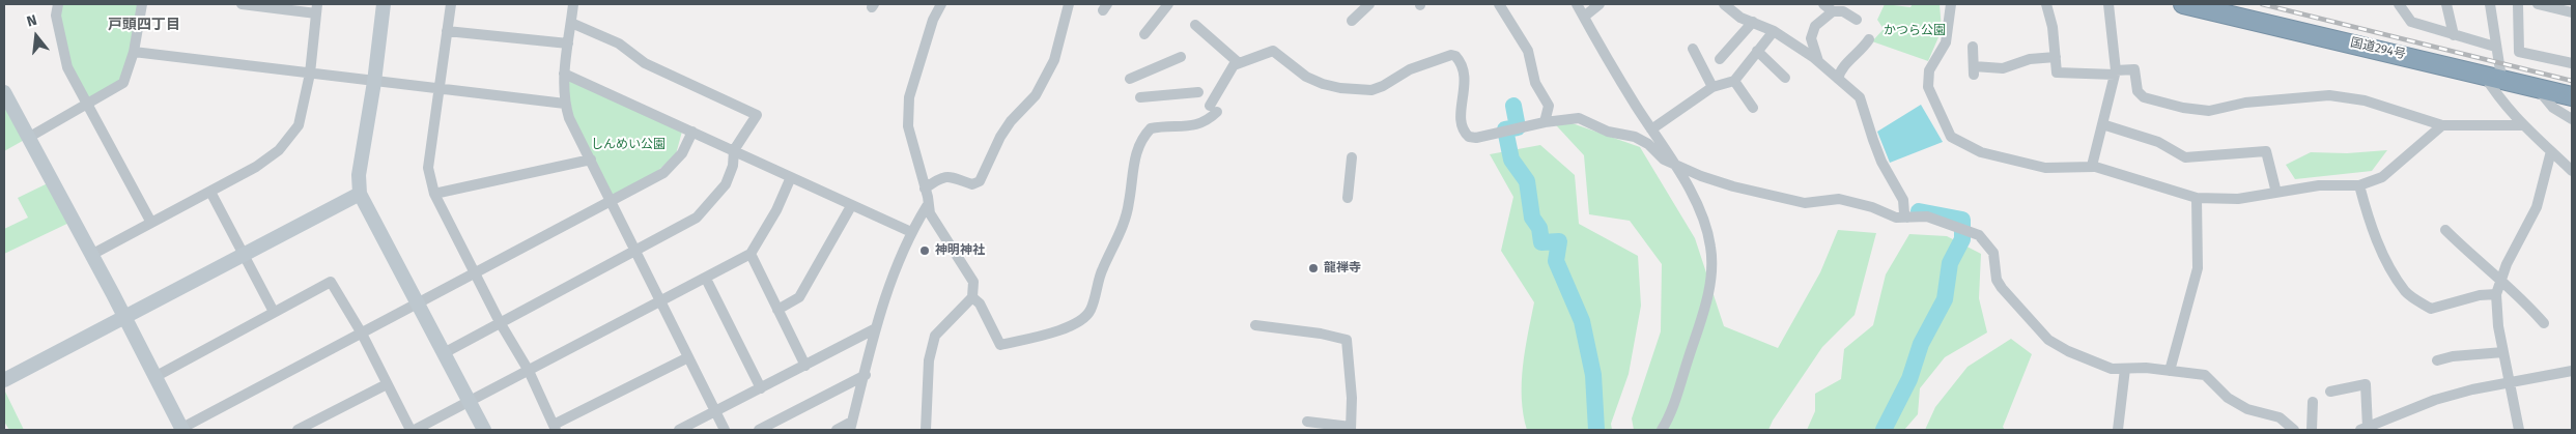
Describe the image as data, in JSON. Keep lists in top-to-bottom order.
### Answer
{
  "streets": {
    "highway": ["国道294号"]
  },
  "districts": ["戸頭四丁目"],
  "parks": ["かつら公園", "しんめい公園"],
  "places": ["神明神社", "龍禅寺"],
  "north": "top"
}
